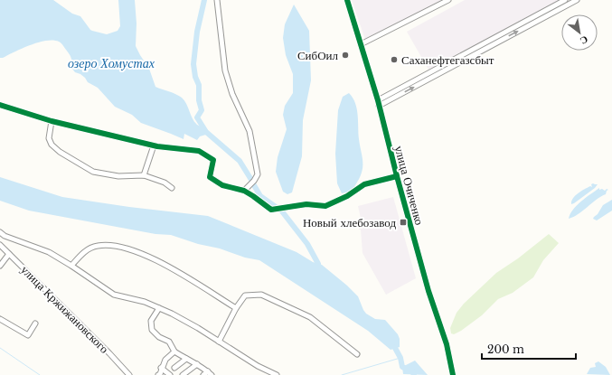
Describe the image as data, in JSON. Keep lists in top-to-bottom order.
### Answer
{
  "streets": {
    "street": ["улица Очиченко", "улица Кржижановского"]
  },
  "water": ["озеро Хомустах"],
  "places": {
    "other": ["СибОил", "Саханефтегазсбыт"],
    "transit": ["Новый хлебозавод"]
  },
  "scale_bar": "200 m",
  "north": "bottom right"
}
